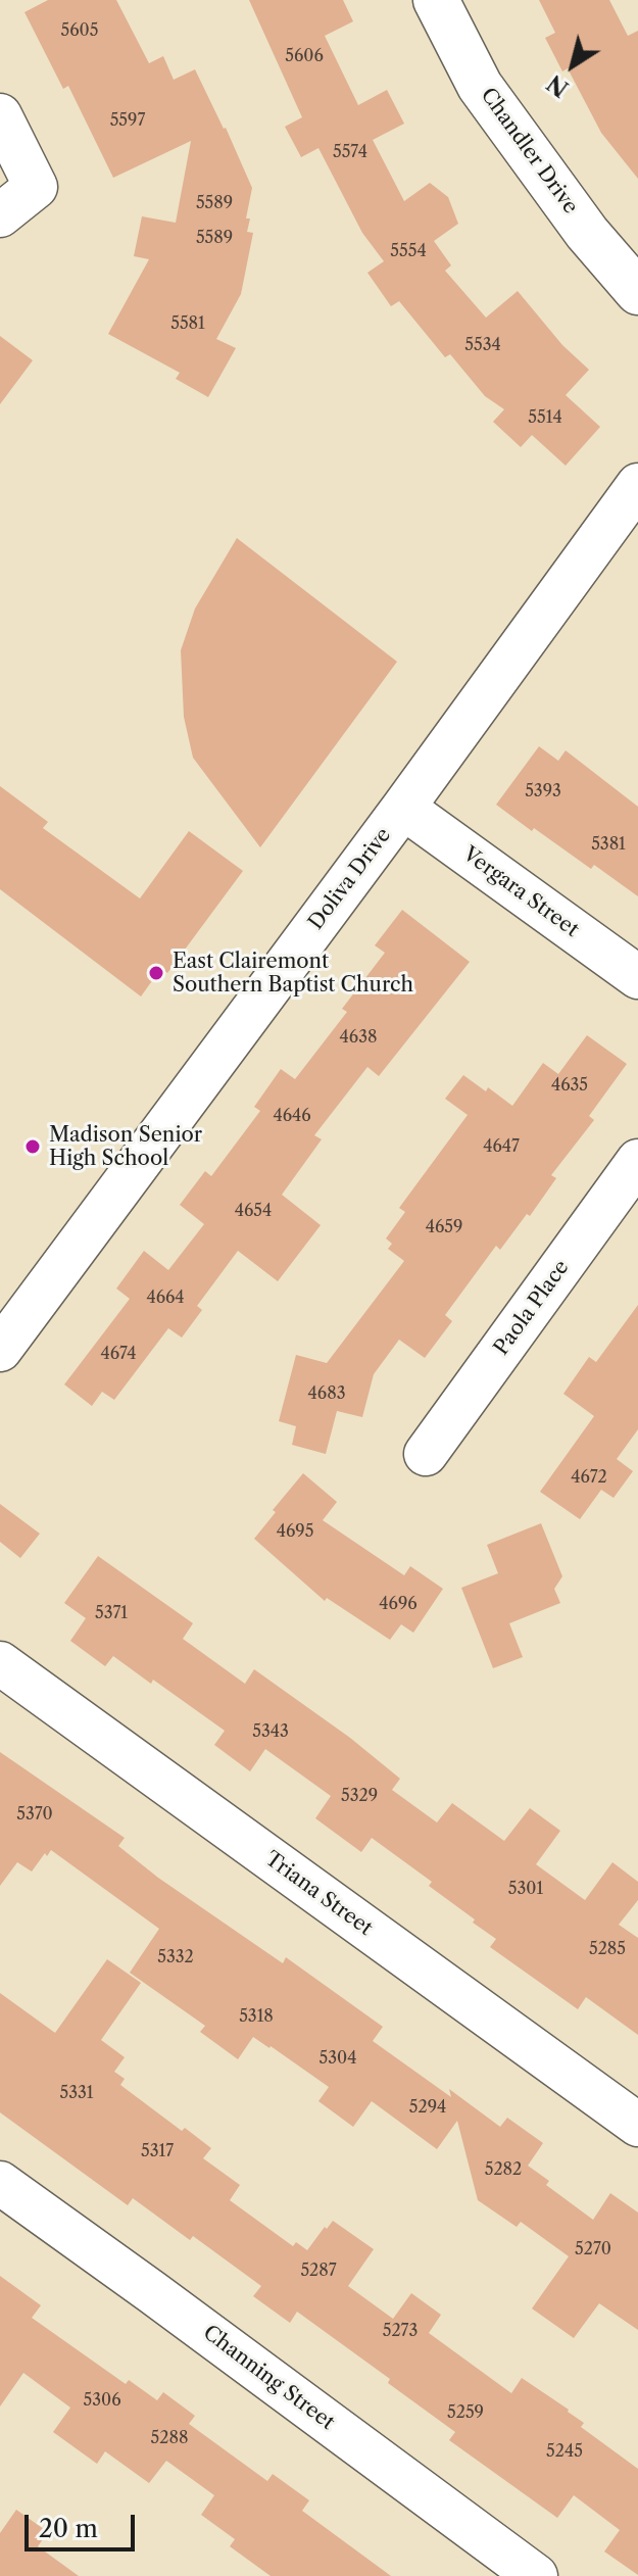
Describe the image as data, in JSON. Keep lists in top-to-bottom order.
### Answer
{
  "streets": {
    "main road": ["Chandler Drive"],
    "street": [
      "Doliva Drive",
      "Vergara Street",
      "Paola Place",
      "Triana Street",
      "Channing Street"
    ]
  },
  "crossings": [
    ["Doliva Drive", "Vergara Street"]
  ],
  "places": ["East Clairemont Southern Baptist Church", "Madison Senior High School"],
  "house_numbers": [
    "5605",
    "5606",
    "5597",
    "5574",
    "5589",
    "5589",
    "5554",
    "5581",
    "5534",
    "5514",
    "5393",
    "5381",
    "4638",
    "4635",
    "4646",
    "4647",
    "4654",
    "4659",
    "4664",
    "4674",
    "4683",
    "4672",
    "4695",
    "4696",
    "5371",
    "5343",
    "5329",
    "5370",
    "5301",
    "5285",
    "5332",
    "5318",
    "5304",
    "5331",
    "5294",
    "5317",
    "5282",
    "5270",
    "5287",
    "5273",
    "5306",
    "5259",
    "5288",
    "5245"
  ],
  "scale_bar": "20 m",
  "north": "bottom left"
}
